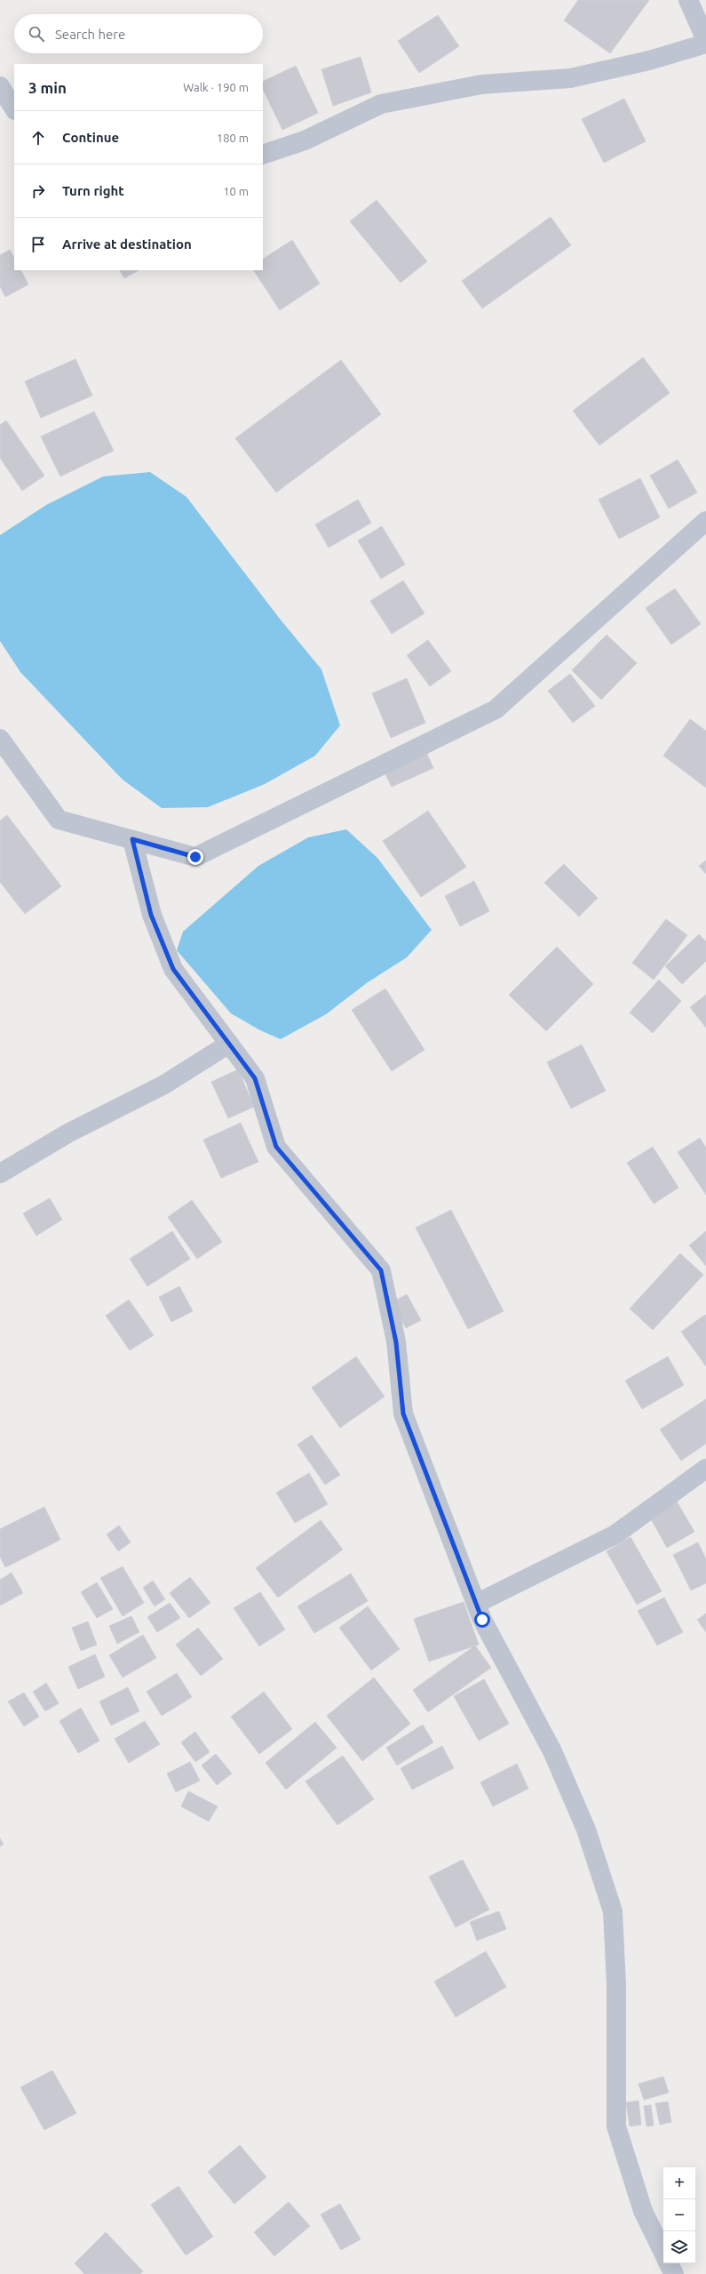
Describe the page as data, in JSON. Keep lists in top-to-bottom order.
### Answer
{
  "page": {
    "search": "Search here",
    "heading": ["3 min", "Walk · 190 m"],
    "list": [
      ["Continue", "180 m"],
      ["Turn right", "10 m"],
      "Arrive at destination"
    ],
    "map_buttons": ["+", "−"]
  }
}
